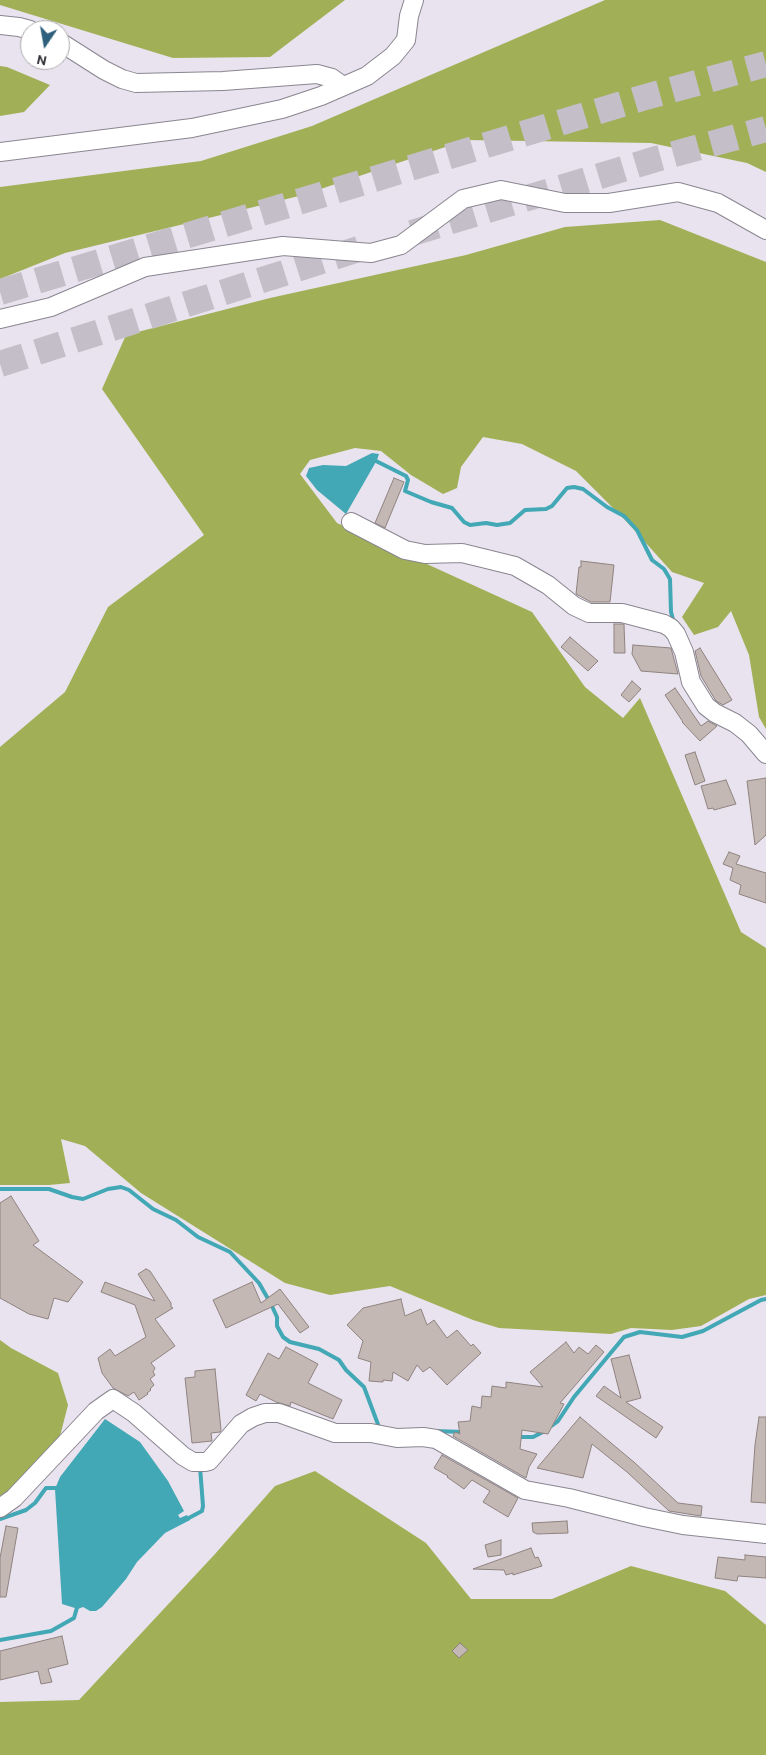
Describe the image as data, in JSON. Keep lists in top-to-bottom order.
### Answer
{
  "north": "bottom"
}
